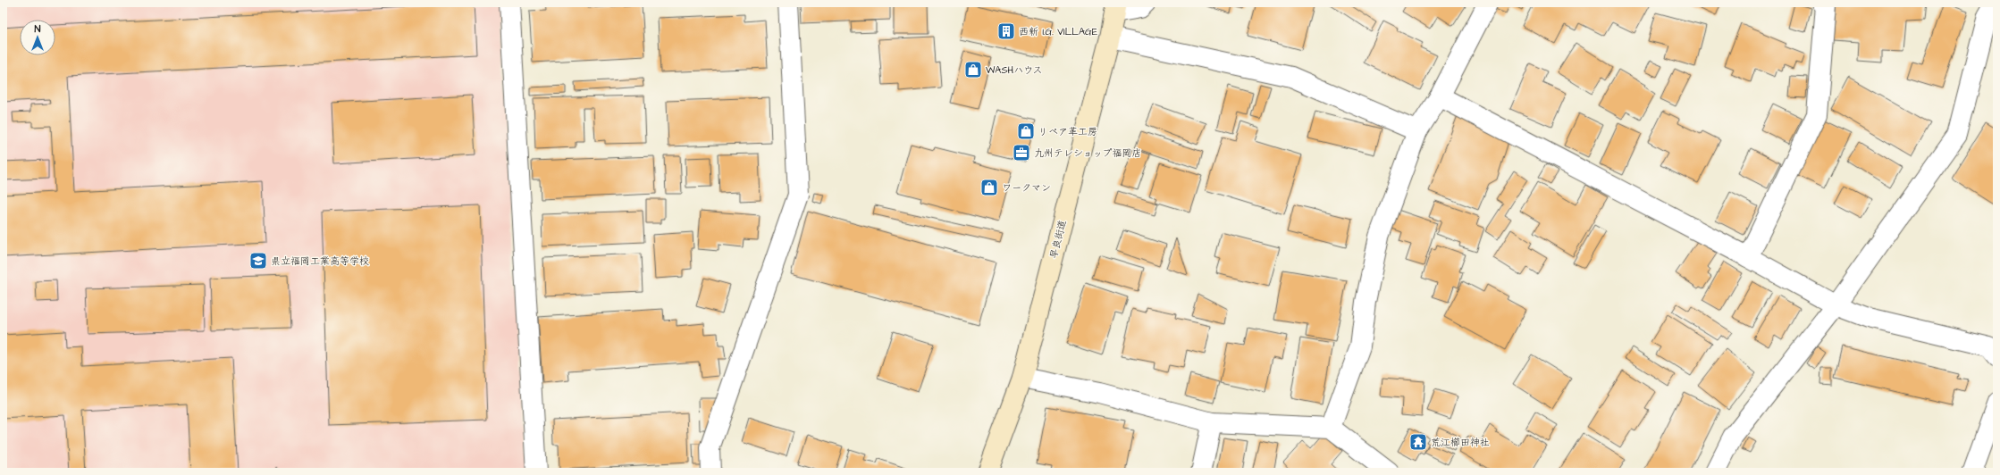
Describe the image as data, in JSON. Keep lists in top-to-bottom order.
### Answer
{
  "streets": {
    "street": ["早良街道"]
  },
  "places": {
    "building": ["西新 I.G. VILLAGE"],
    "shop": ["WASHハウス", "リペア革工房", "ワークマン"],
    "office": ["九州テレショップ福岡店"],
    "school or university": ["県立福岡工業高等学校"],
    "temple": ["荒江櫛田神社"]
  },
  "north": "top"
}
